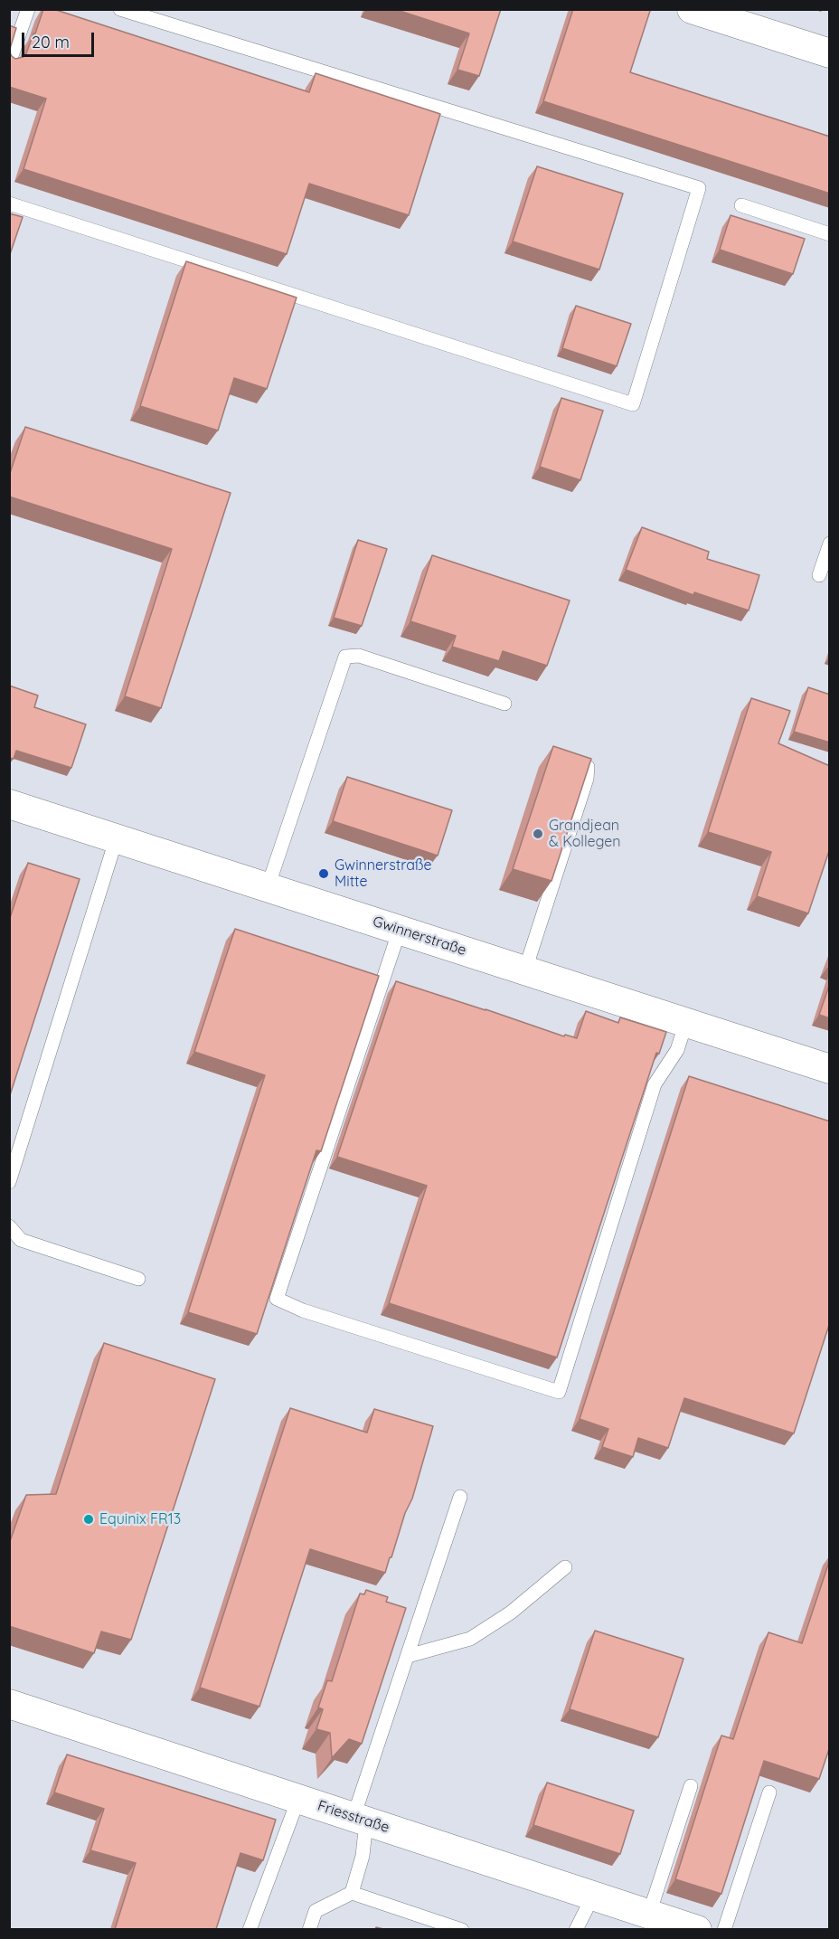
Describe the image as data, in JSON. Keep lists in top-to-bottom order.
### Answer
{
  "streets": {
    "street": ["Gwinnerstraße", "Friesstraße"]
  },
  "places": ["Grandjean & Kollegen", "Gwinnerstraße Mitte", "Equinix FR13"],
  "scale_bar": "20 m"
}
